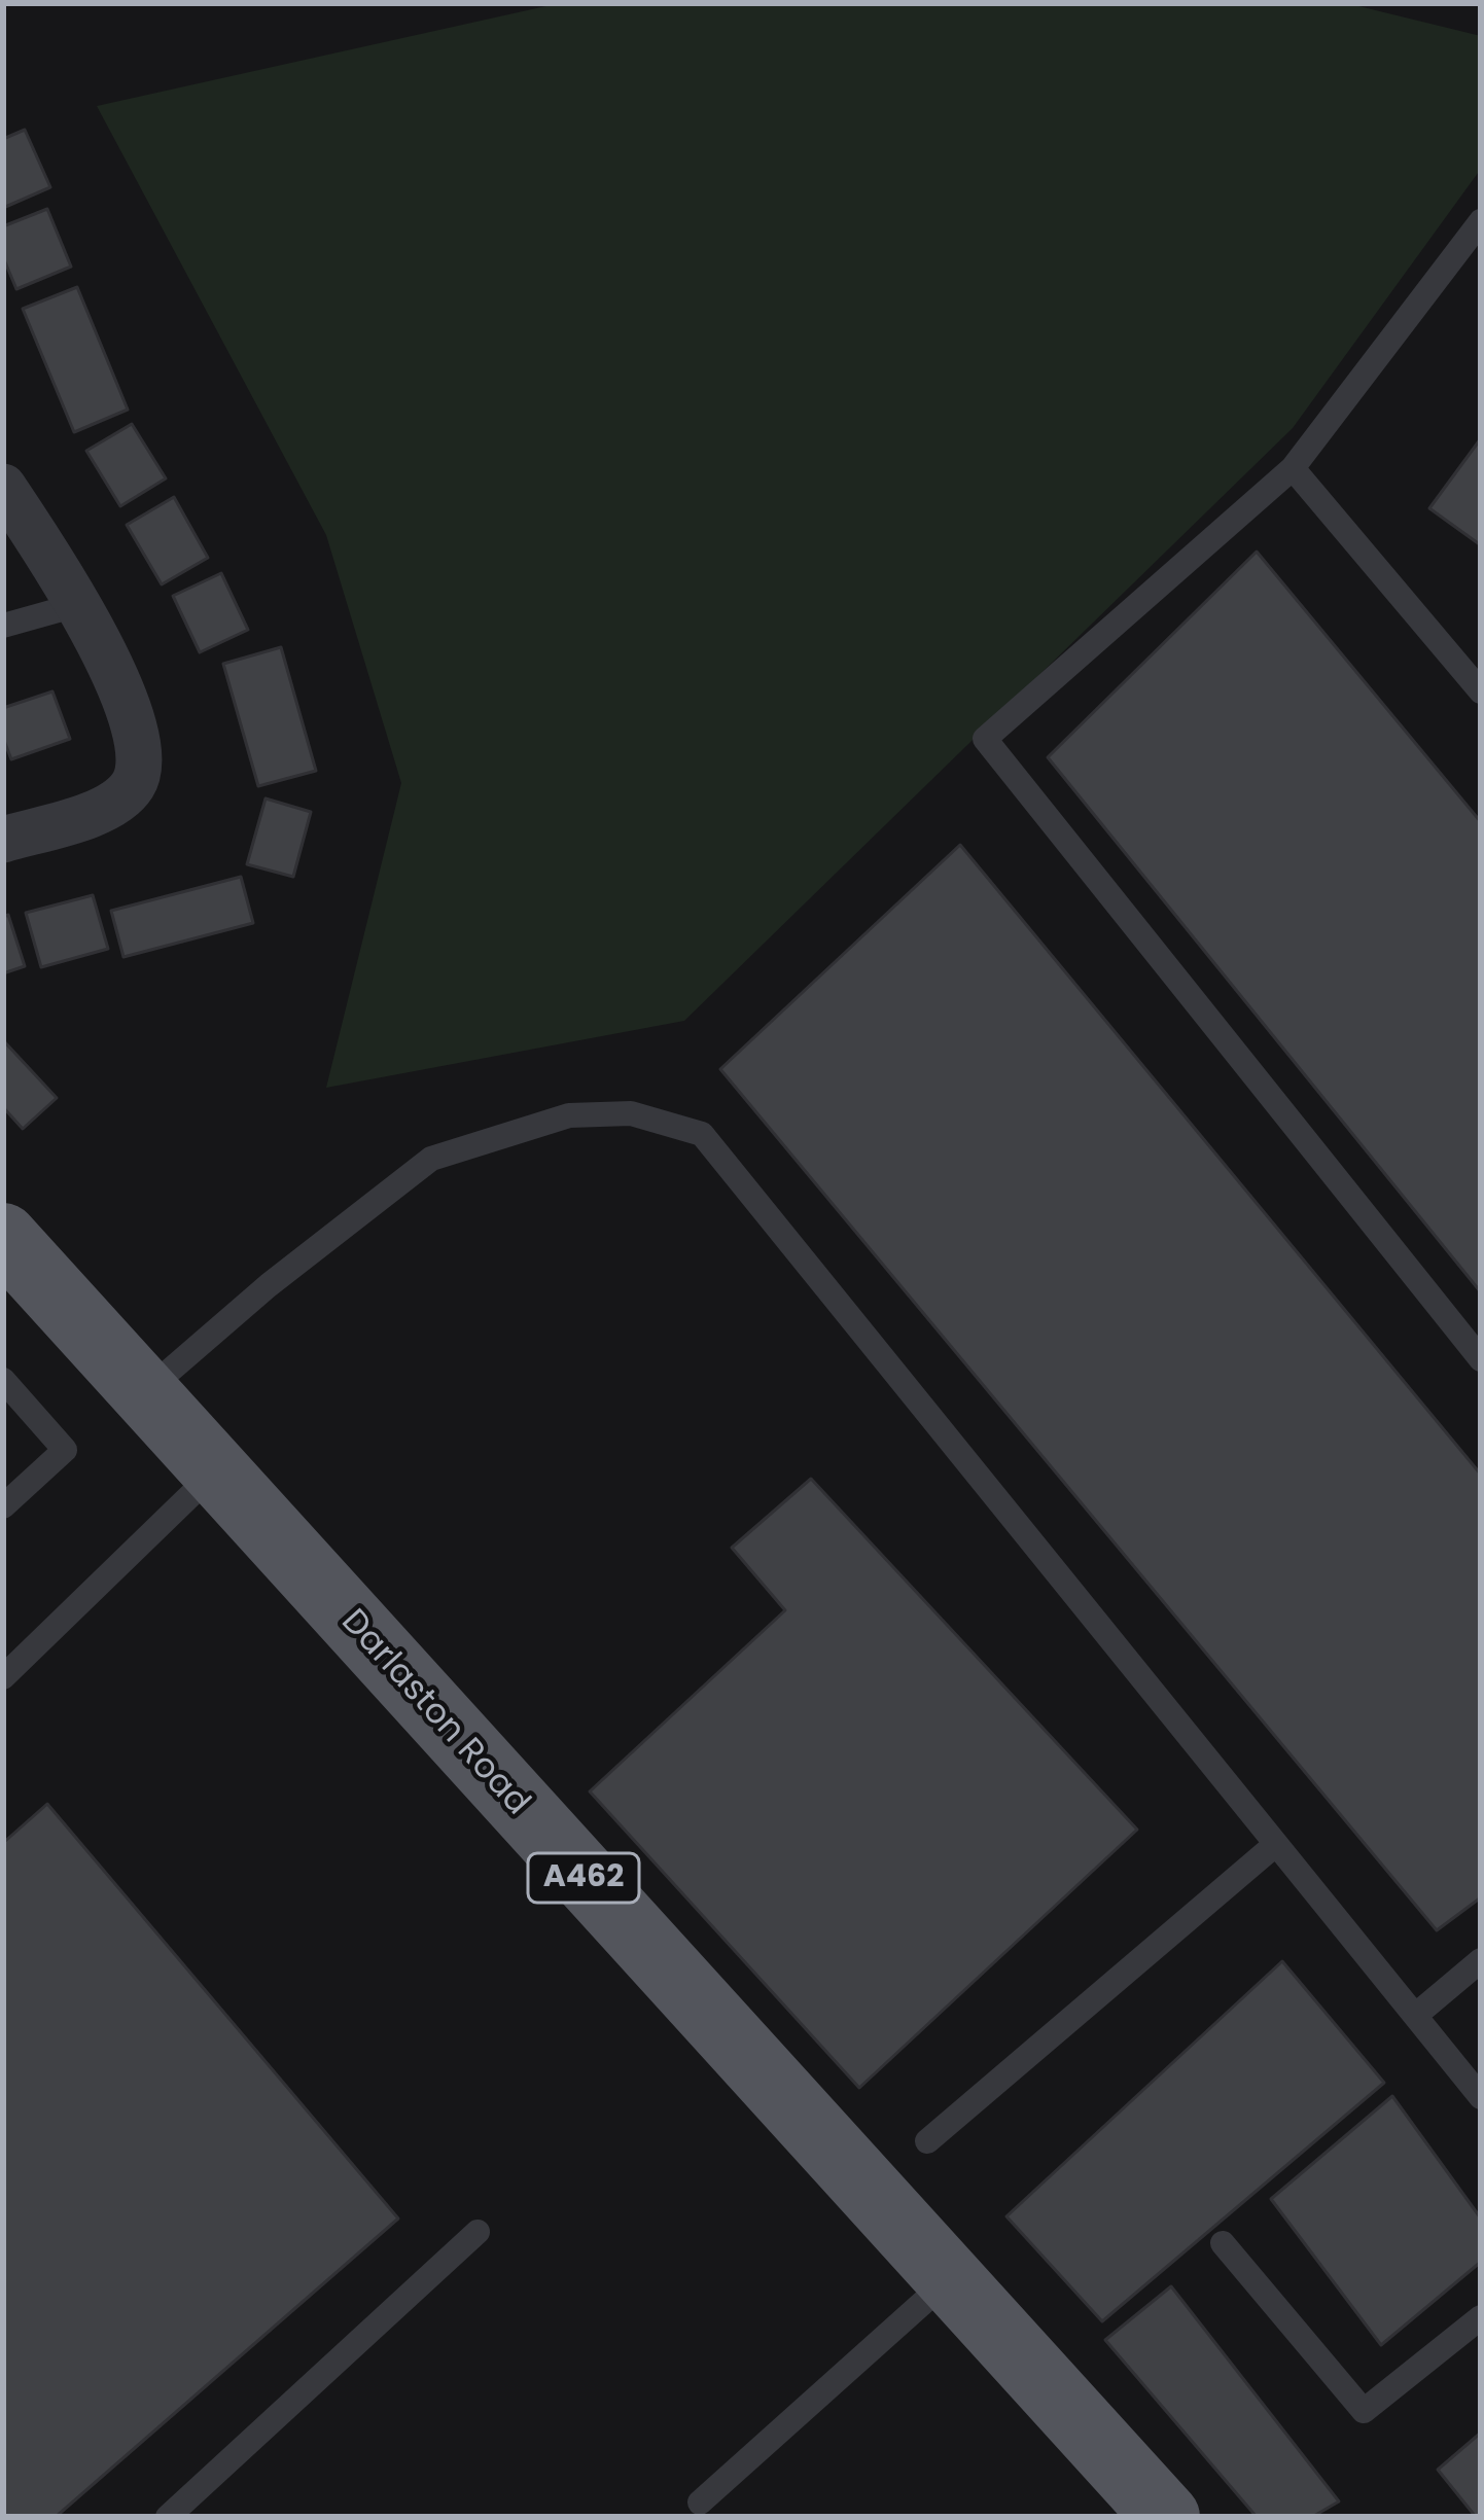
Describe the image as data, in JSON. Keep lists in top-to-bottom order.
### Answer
{
  "streets": {
    "main road": ["Darlaston Road", "A462"]
  }
}
